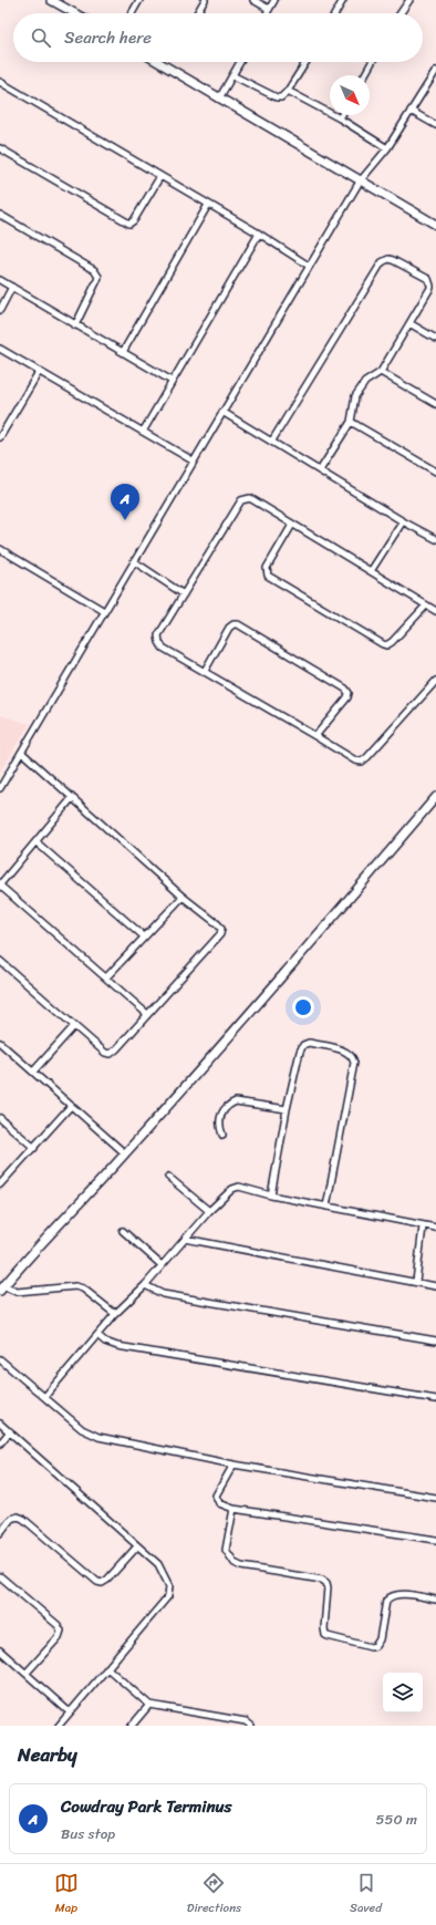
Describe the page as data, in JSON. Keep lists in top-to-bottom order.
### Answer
{
  "north": "bottom right",
  "page": {
    "search": "Search here",
    "pins": "A",
    "heading": "Nearby",
    "list": [
      {
        "mark": "A",
        "name": "Cowdray Park Terminus",
        "note": "Bus stop",
        "value": "550 m"
      }
    ],
    "nav": ["Map", "Directions", "Saved"]
  }
}
